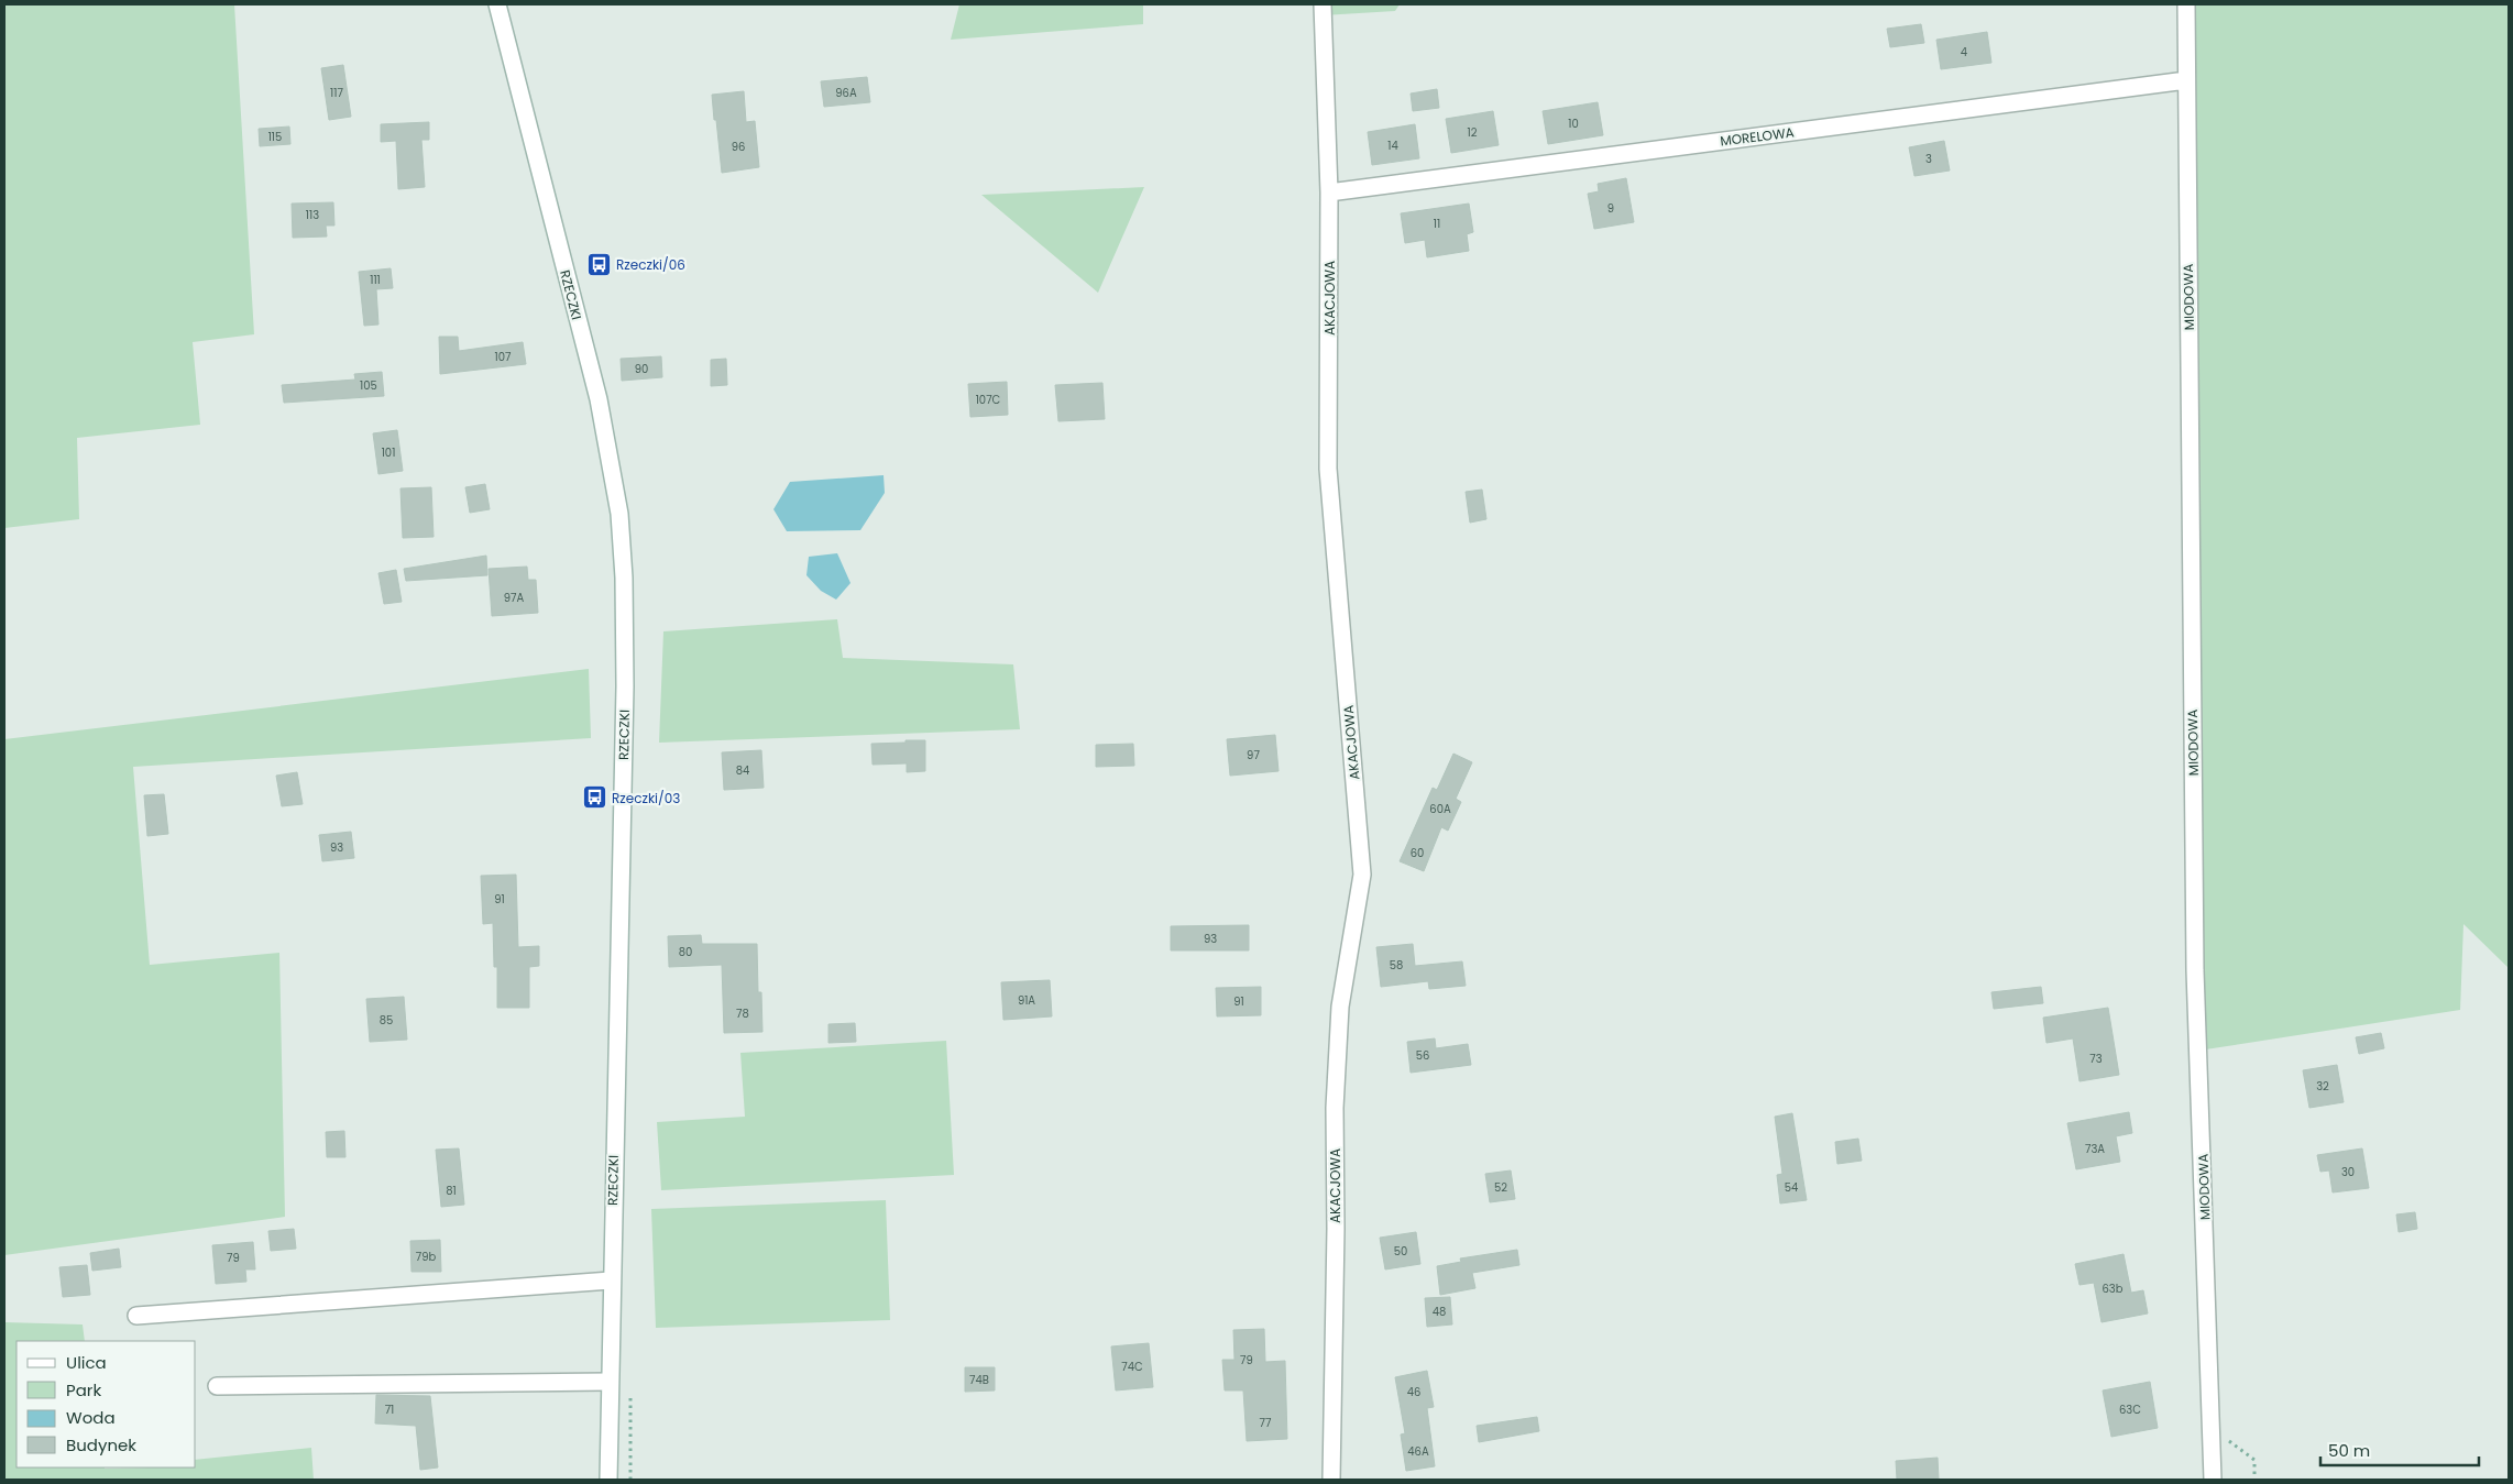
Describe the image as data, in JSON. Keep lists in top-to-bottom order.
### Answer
{
  "streets": {
    "street": [
      "MORELOWA",
      "RZECZKI",
      "MIODOWA",
      "AKACJOWA"
    ]
  },
  "crossings": [
    ["MORELOWA", "MIODOWA"],
    ["MORELOWA", "AKACJOWA"]
  ],
  "places": {
    "bus stop": ["Rzeczki/06", "Rzeczki/03"]
  },
  "house_numbers": [
    "4",
    "117",
    "96A",
    "10",
    "12",
    "115",
    "14",
    "96",
    "3",
    "9",
    "113",
    "11",
    "111",
    "107",
    "90",
    "105",
    "107C",
    "101",
    "97A",
    "97",
    "84",
    "60A",
    "93",
    "60",
    "91",
    "93",
    "80",
    "58",
    "91A",
    "91",
    "78",
    "85",
    "56",
    "73",
    "32",
    "73A",
    "30",
    "52",
    "54",
    "81",
    "50",
    "79b",
    "79",
    "63b",
    "48",
    "79",
    "74C",
    "74B",
    "46",
    "71",
    "63C",
    "77",
    "46A"
  ],
  "legend": [
    "Ulica",
    "Park",
    "Woda",
    "Budynek"
  ],
  "scale_bar": "50 m"
}
